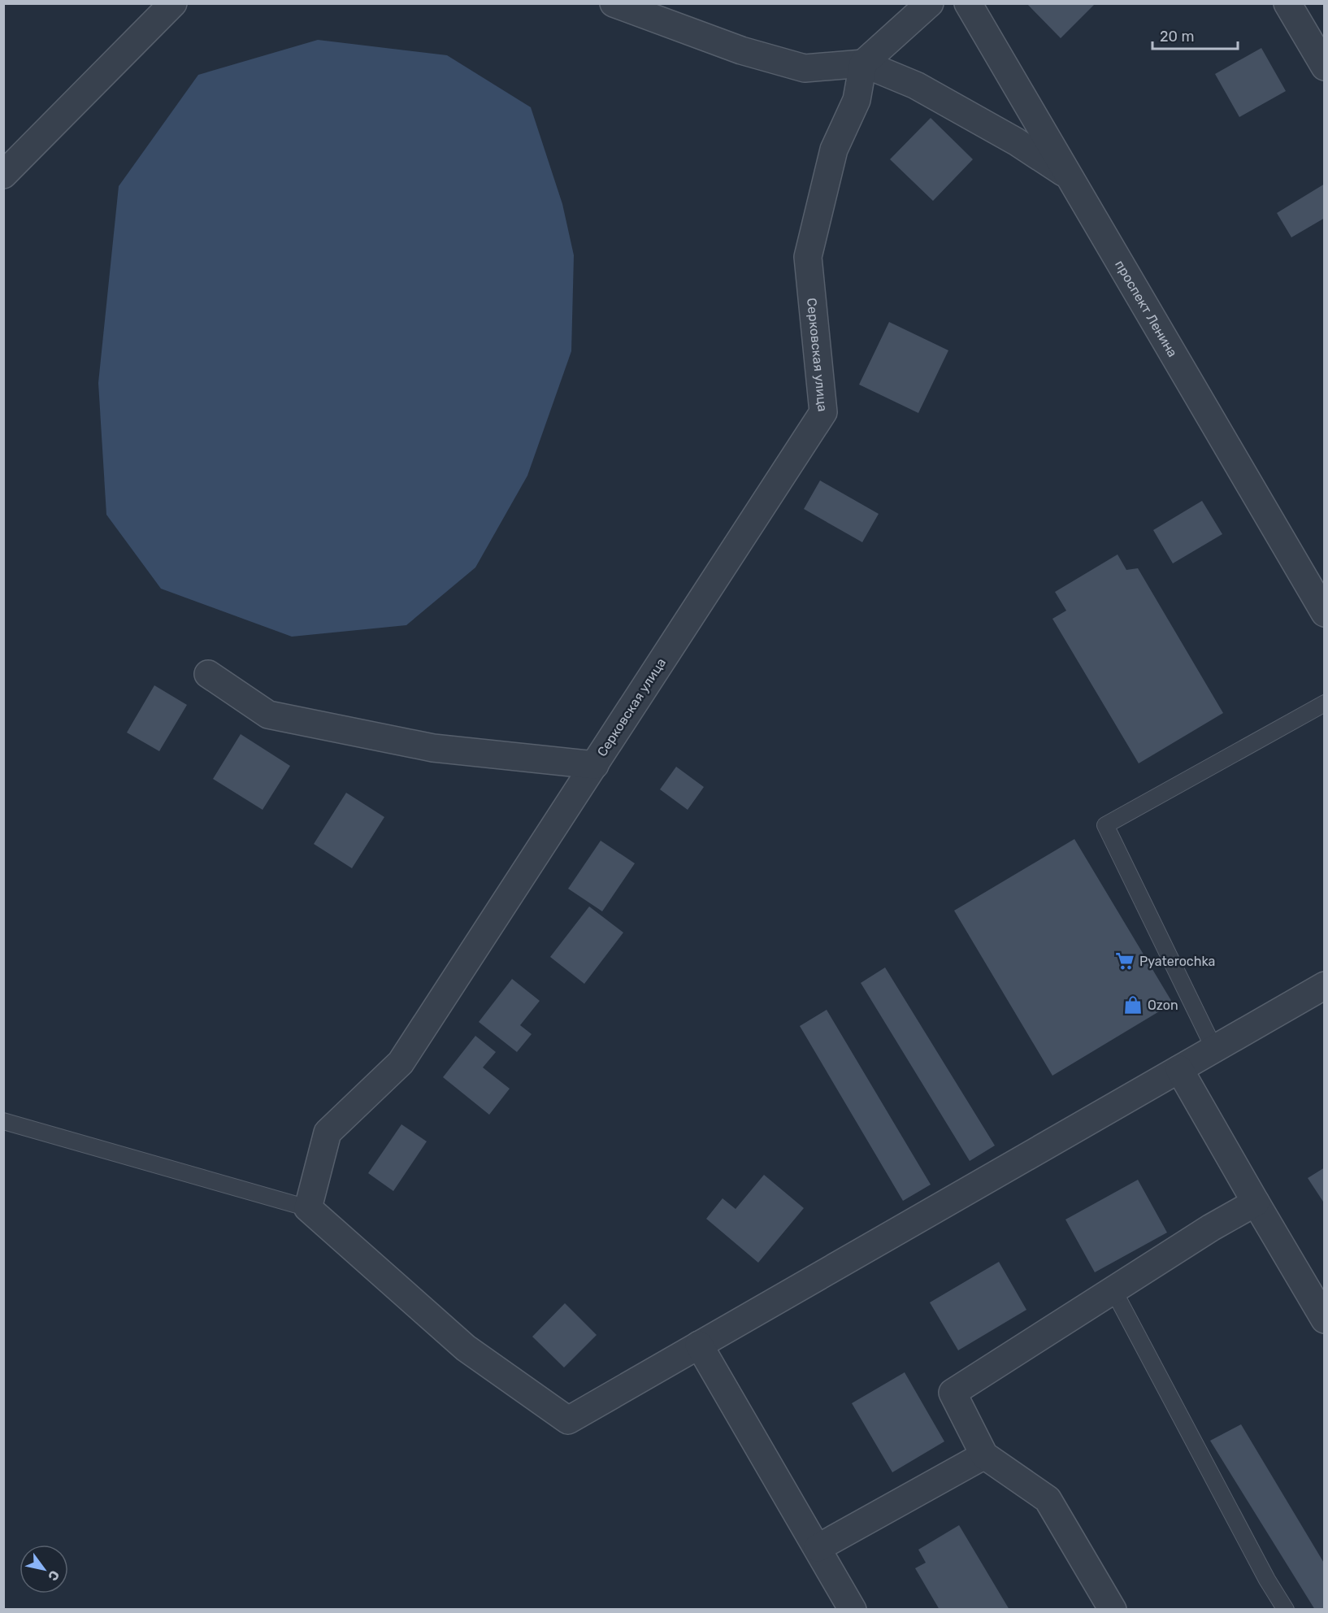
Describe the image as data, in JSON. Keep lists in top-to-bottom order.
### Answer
{
  "streets": {
    "street": ["проспект Ленина", "Серковская улица"]
  },
  "places": {
    "supermarket": ["Pyaterochka"],
    "shop": ["Ozon"]
  },
  "scale_bar": "20 m",
  "north": "bottom right"
}
